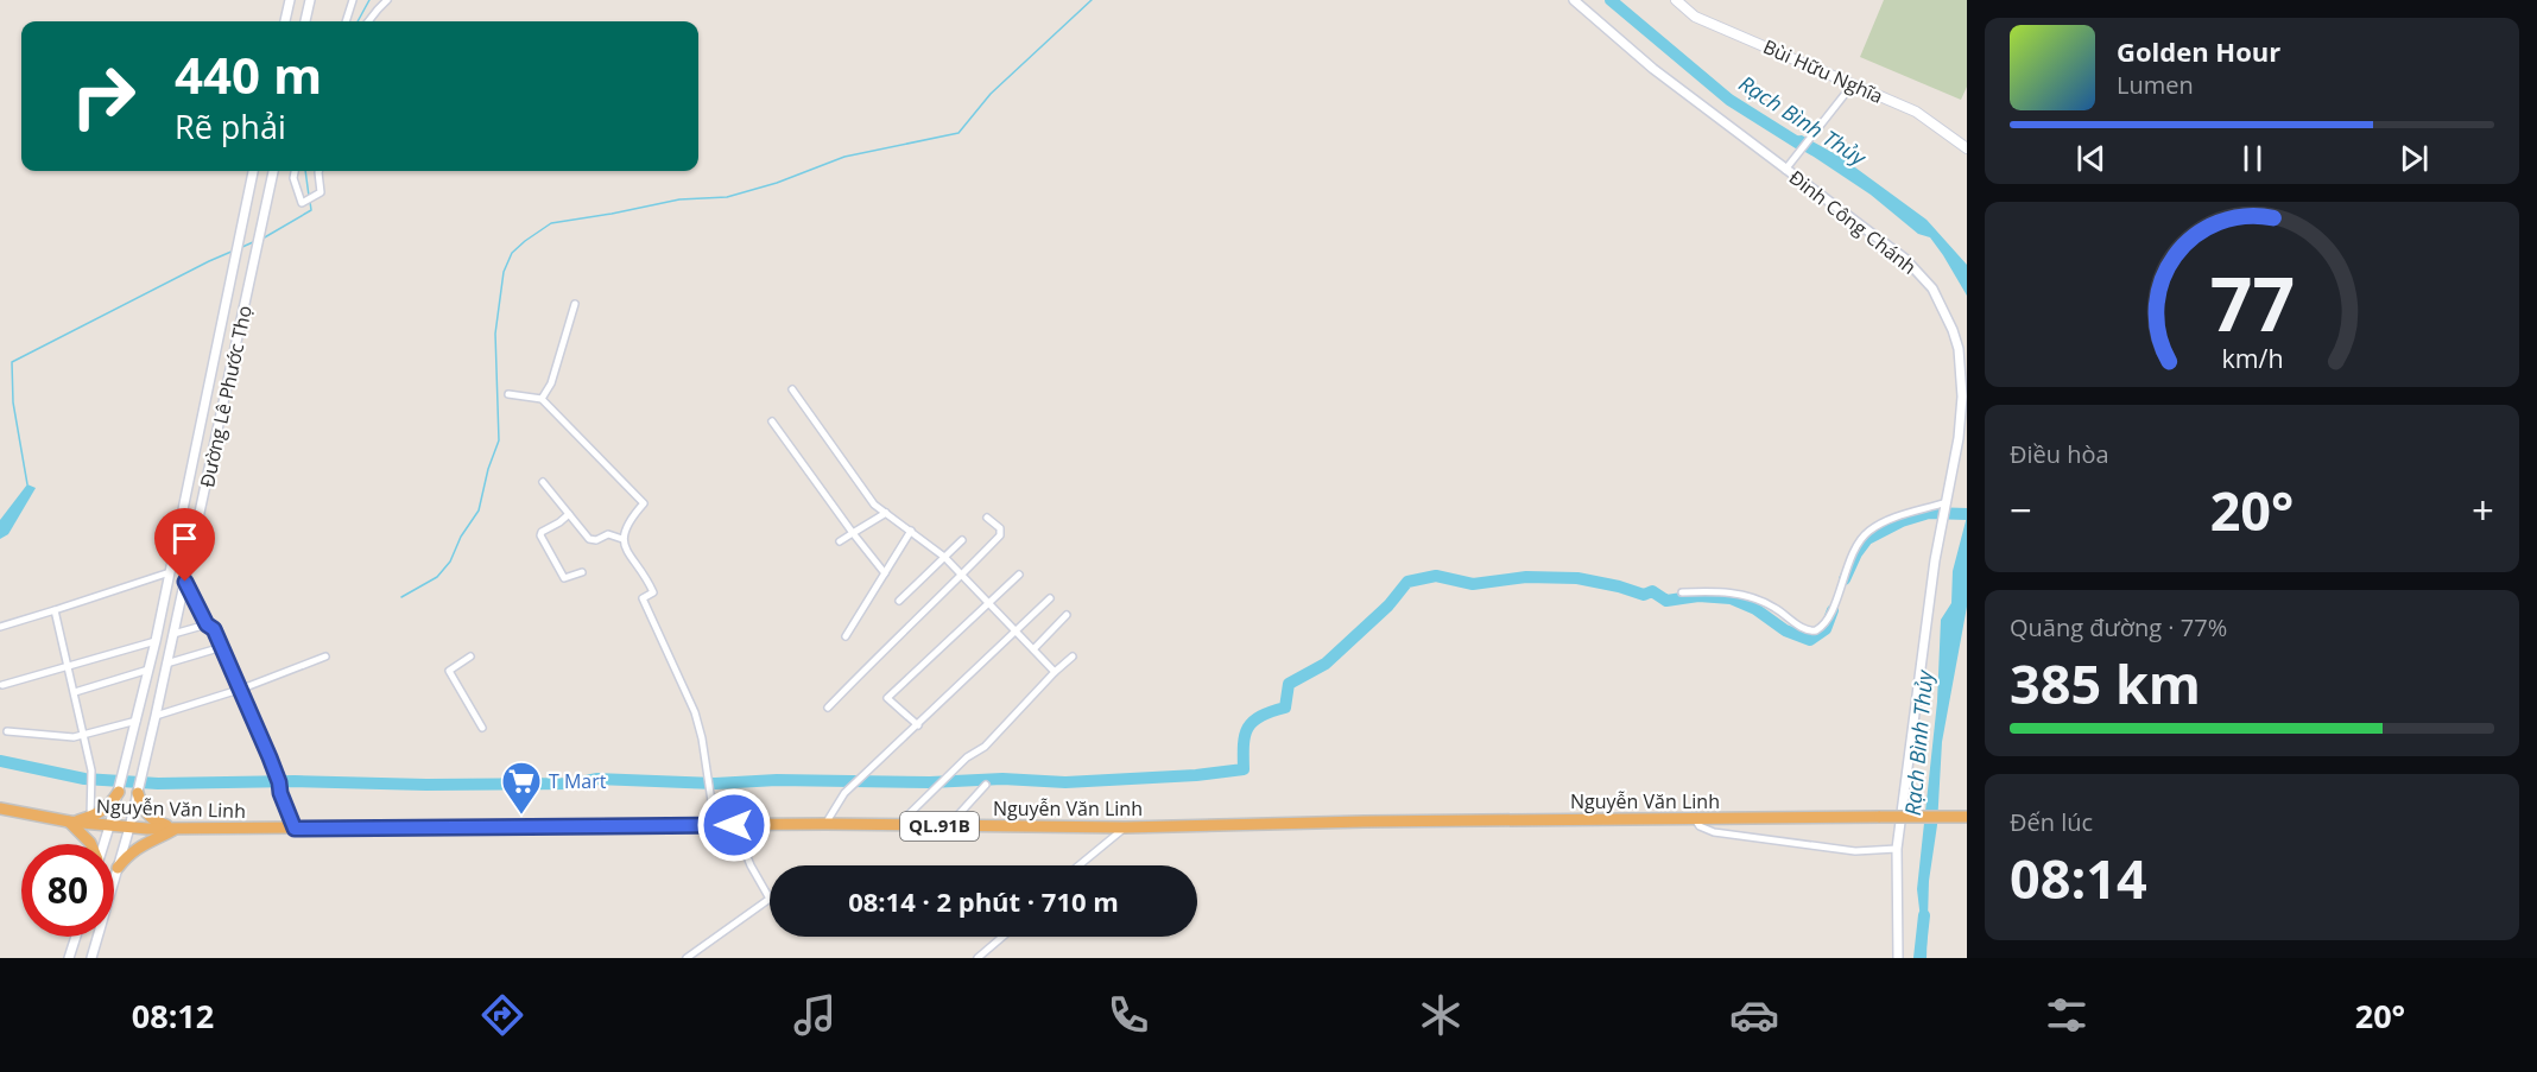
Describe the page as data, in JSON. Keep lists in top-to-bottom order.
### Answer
{
  "streets": {
    "highway": ["Nguyễn Văn Linh", "QL.91B"],
    "main road": ["Bùi Hữu Nghĩa"],
    "street": ["Đinh Công Chánh", "Đường Lê Phước Thọ"]
  },
  "crossings": [
    ["Đường Lê Phước Thọ", "Nguyễn Văn Linh"]
  ],
  "water": ["Rạch Bình Thủy"],
  "places": {
    "supermarket": ["T Mart"]
  },
  "page": {
    "turn": ["440 m", "Rẽ phải"],
    "song": ["Golden Hour", "Lumen"],
    "tile": [
      "Điều hòa",
      ["Quãng đường · 77%", "385 km"],
      ["Đến lúc", "08:14"]
    ],
    "heat": ["−", "20°", "+"],
    "limit": "80",
    "trip": "08:14 · 2 phút · 710 m",
    "tabs": ["08:12", "20°"],
    "gauge": ["77", "km/h"]
  }
}
